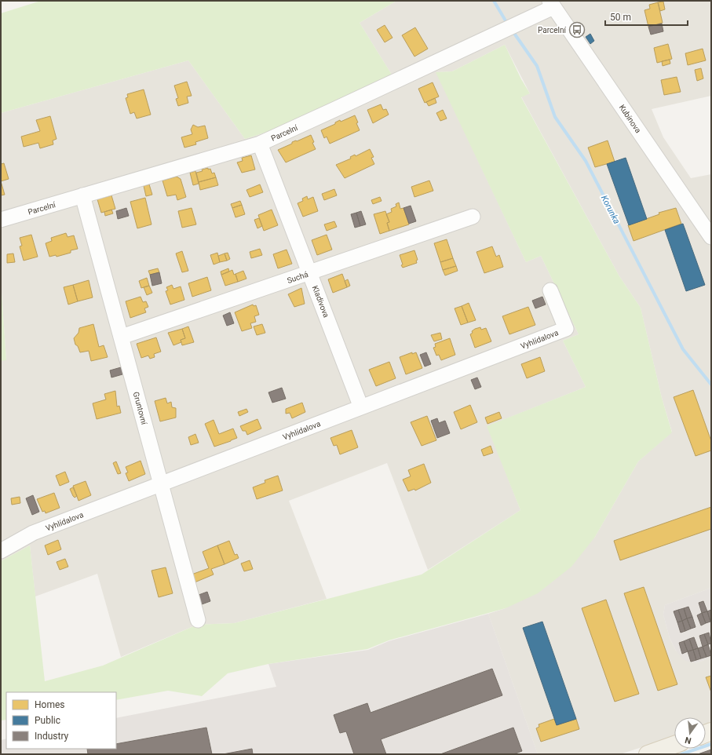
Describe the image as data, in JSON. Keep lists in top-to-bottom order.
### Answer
{
  "streets": {
    "street": [
      "Kubínova",
      "Parcelní",
      "Suchá",
      "Kladivova",
      "Vyhlídalova",
      "Gruntovní"
    ]
  },
  "crossings": [
    ["Kubínova", "Parcelní"],
    ["Parcelní", "Kladivova"],
    ["Parcelní", "Gruntovní"],
    ["Suchá", "Kladivova"],
    ["Suchá", "Gruntovní"],
    ["Kladivova", "Vyhlídalova"],
    ["Vyhlídalova", "Gruntovní"]
  ],
  "water": ["Korunka"],
  "places": {
    "bus stop": ["Parcelní"]
  },
  "legend": ["Homes", "Public", "Industry"],
  "scale_bar": "50 m",
  "north": "bottom"
}
